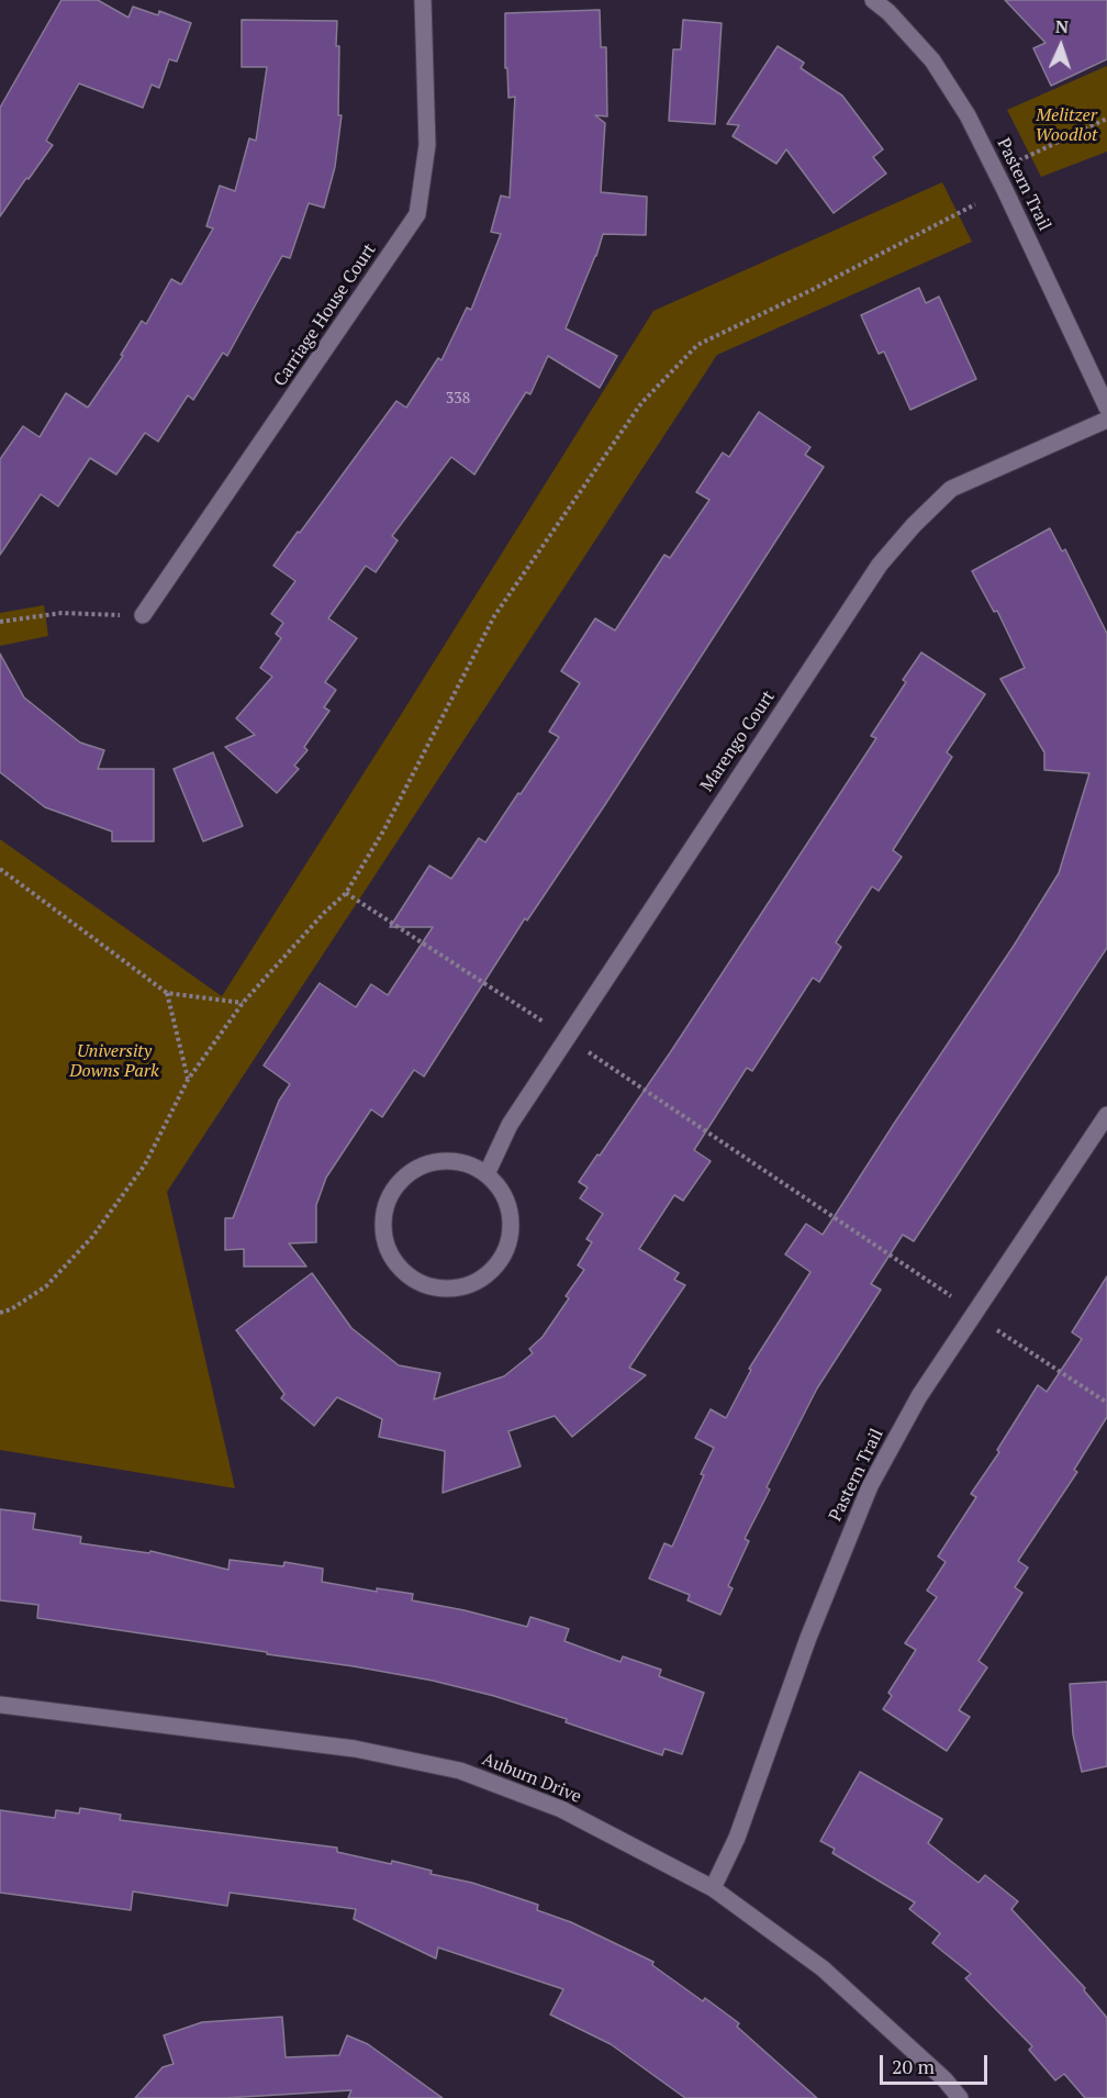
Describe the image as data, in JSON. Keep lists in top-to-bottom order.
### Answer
{
  "streets": {
    "street": [
      "Pastern Trail",
      "Carriage House Court",
      "Marengo Court",
      "Auburn Drive"
    ]
  },
  "crossings": [
    ["Pastern Trail", "Auburn Drive"]
  ],
  "parks": ["Melitzer Woodlot", "University Downs Park"],
  "house_numbers": ["338"],
  "scale_bar": "20 m",
  "north": "top"
}
